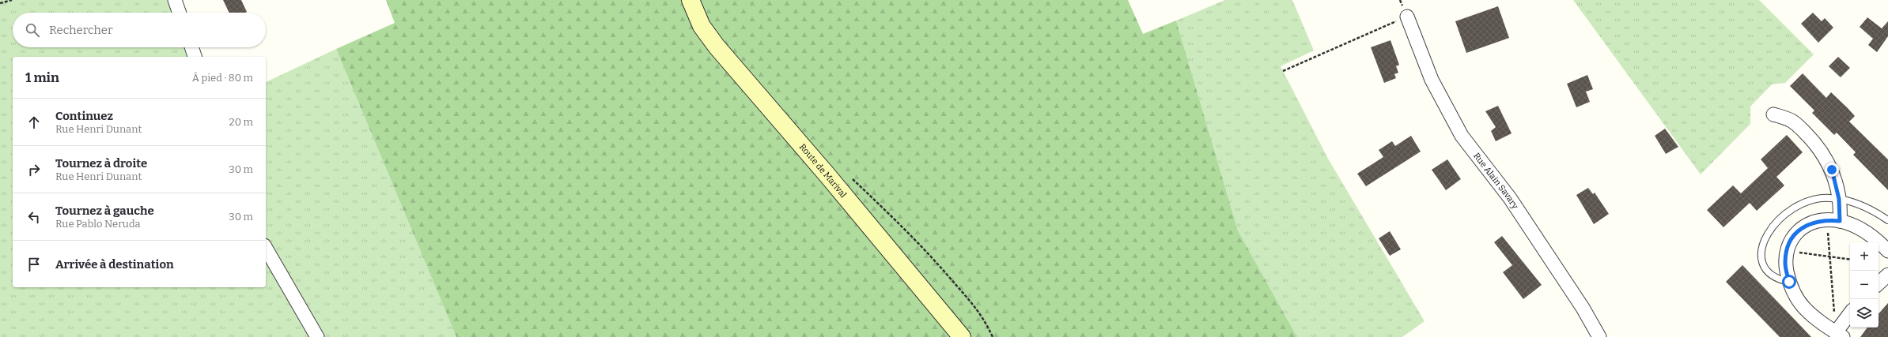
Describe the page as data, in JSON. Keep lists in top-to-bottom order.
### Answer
{
  "streets": {
    "main road": ["Route de Marival"],
    "street": ["Rue Alain Savary"]
  },
  "page": {
    "search": "Rechercher",
    "heading": ["1 min", "À pied · 80 m"],
    "list": [
      ["Continuez", "Rue Henri Dunant", "20 m"],
      ["Tournez à droite", "Rue Henri Dunant", "30 m"],
      ["Tournez à gauche", "Rue Pablo Neruda", "30 m"],
      "Arrivée à destination"
    ],
    "map_buttons": ["+", "−"]
  }
}
